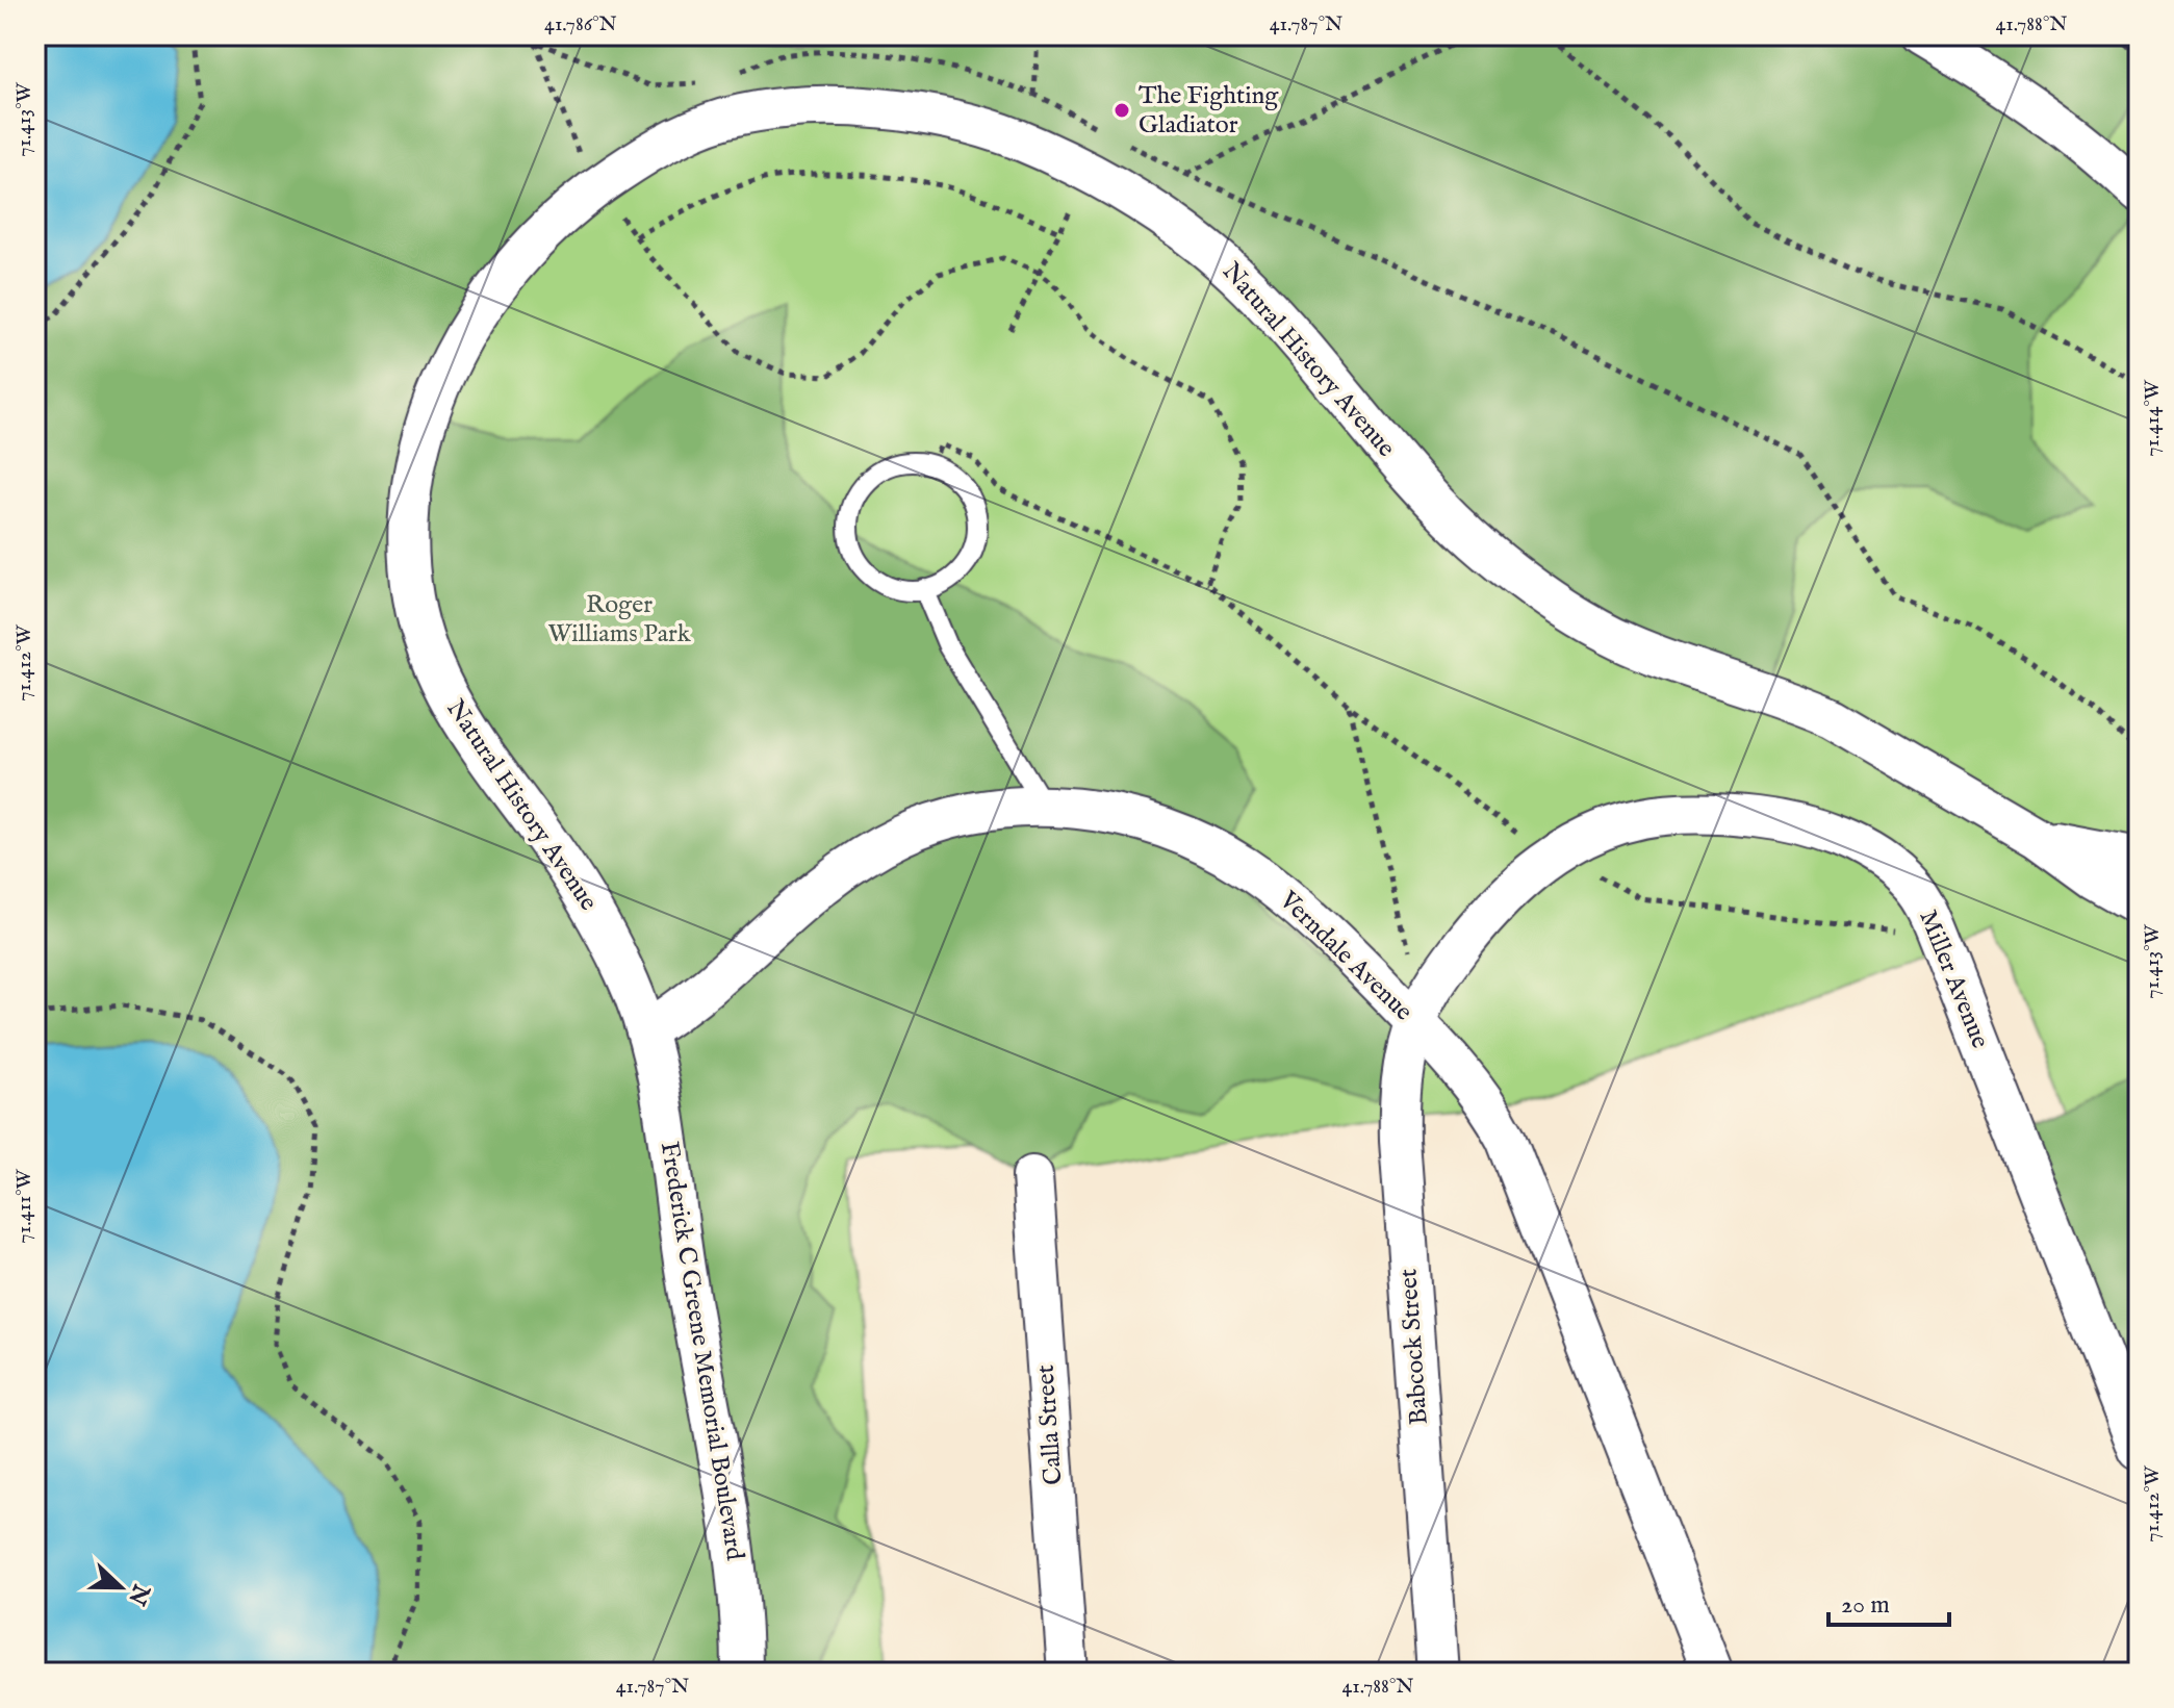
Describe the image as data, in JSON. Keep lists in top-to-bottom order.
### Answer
{
  "streets": {
    "street": [
      "Natural History Avenue",
      "Verndale Avenue",
      "Miller Avenue",
      "Babcock Street",
      "Frederick C Greene Memorial Boulevard",
      "Calla Street"
    ]
  },
  "crossings": [
    ["Natural History Avenue", "Verndale Avenue"],
    ["Natural History Avenue", "Frederick C Greene Memorial Boulevard"],
    ["Verndale Avenue", "Miller Avenue"],
    ["Verndale Avenue", "Babcock Street"],
    ["Verndale Avenue", "Frederick C Greene Memorial Boulevard"],
    ["Miller Avenue", "Babcock Street"]
  ],
  "parks": ["Roger Williams Park"],
  "places": ["The Fighting Gladiator"],
  "scale_bar": "20 m",
  "north": "right",
  "coordinates": [
    "41.786°N",
    "41.787°N",
    "41.788°N",
    "71.413°W",
    "71.414°W",
    "71.412°W",
    "71.411°W"
  ]
}
